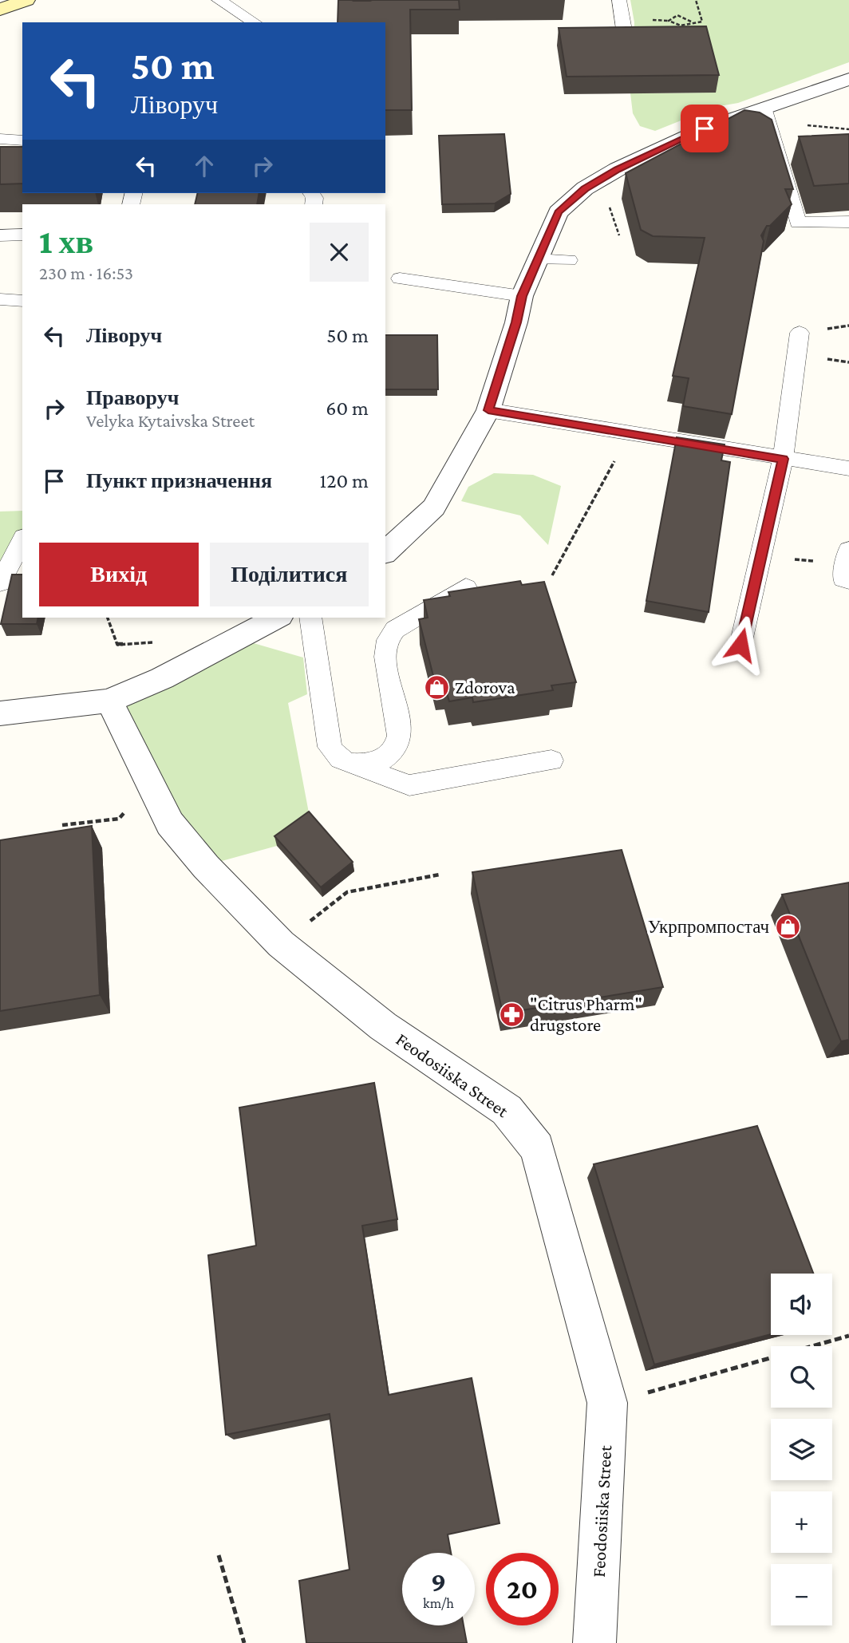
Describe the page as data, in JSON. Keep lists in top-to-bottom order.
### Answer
{
  "streets": {
    "street": ["Feodosiiska Street"]
  },
  "places": {
    "shop": ["Zdorova", "Укрпромпостач"],
    "pharmacy": ["\"Citrus Pharm\" drugstore"]
  },
  "page": {
    "turn": ["50 m", "Ліворуч"],
    "heading": ["1 хв", "230 m · 16:53"],
    "list": [
      {
        "name": "Ліворуч",
        "value": "50 m"
      },
      {
        "name": "Праворуч",
        "note": "Velyka Kytaivska Street",
        "value": "60 m"
      },
      {
        "name": "Пункт призначення",
        "value": "120 m"
      }
    ],
    "buttons": ["Вихід", "Поділитися"],
    "map_buttons": ["+", "−"],
    "speed": "9 km/h",
    "limit": "20"
  }
}
